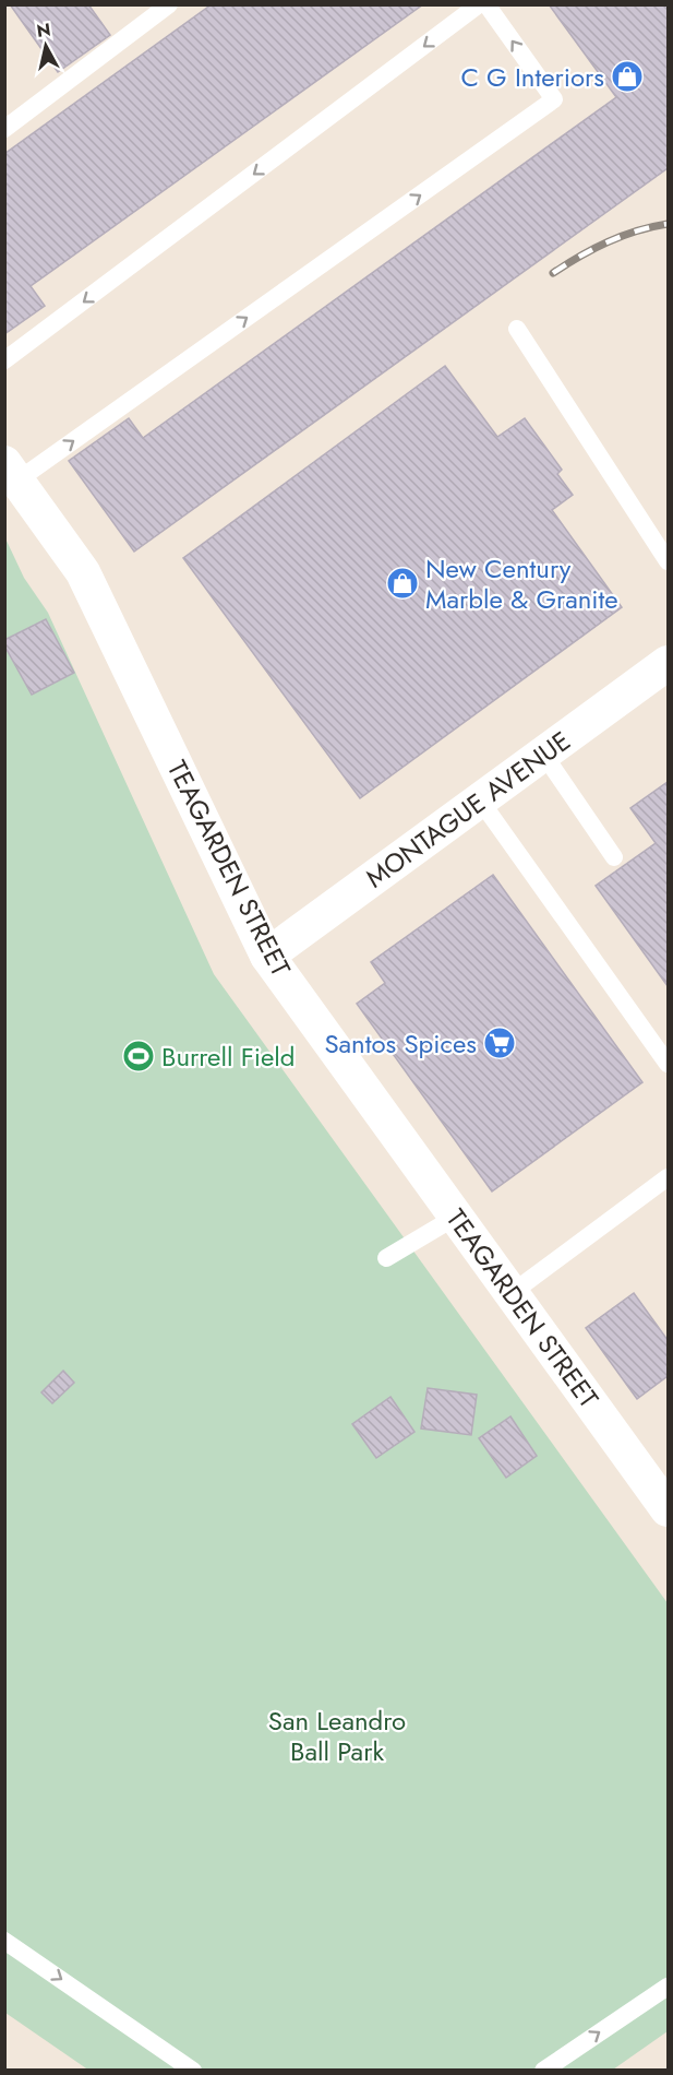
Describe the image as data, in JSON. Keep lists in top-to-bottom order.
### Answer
{
  "streets": {
    "street": ["MONTAGUE AVENUE", "TEAGARDEN STREET"]
  },
  "crossings": [
    ["MONTAGUE AVENUE", "TEAGARDEN STREET"]
  ],
  "parks": ["San Leandro Ball Park"],
  "places": {
    "shop": ["C G Interiors", "New Century Marble & Granite"],
    "supermarket": ["Santos Spices"],
    "sports": ["Burrell Field"]
  },
  "north": "top"
}
